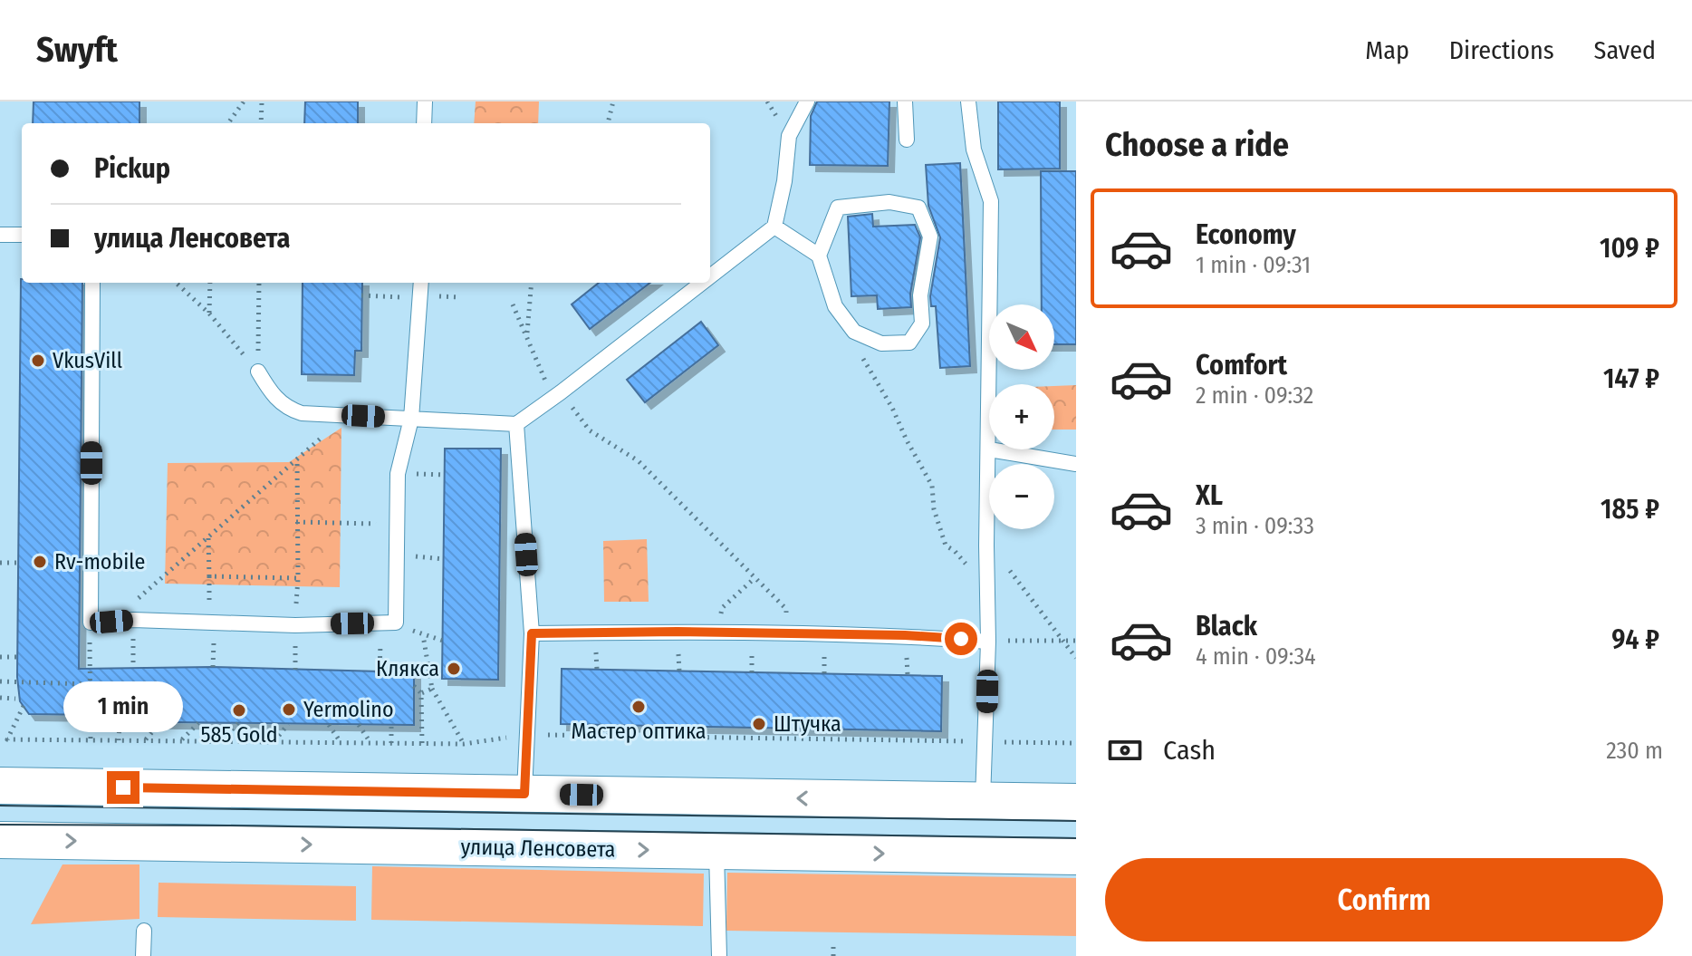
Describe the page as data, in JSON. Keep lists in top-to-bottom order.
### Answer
{
  "streets": {
    "street": ["улица Ленсовета"]
  },
  "places": [
    "VkusVill",
    "Rv-mobile",
    "Клякса",
    "Мастер оптика",
    "Yermolino",
    "585 Gold",
    "Штучка"
  ],
  "north": "bottom right",
  "page": {
    "header": "Swyft",
    "nav": ["Map", "Directions", "Saved"],
    "heading": "Choose a ride",
    "banner": ["Pickup", "улица Ленсовета"],
    "list": [
      {
        "name": "Economy",
        "note": "1 min · 09:31",
        "value": "109 ₽"
      },
      {
        "name": "Comfort",
        "note": "2 min · 09:32",
        "value": "147 ₽"
      },
      {
        "name": "XL",
        "note": "3 min · 09:33",
        "value": "185 ₽"
      },
      {
        "name": "Black",
        "note": "4 min · 09:34",
        "value": "94 ₽"
      }
    ],
    "map_buttons": ["+", "−"],
    "bubble": "1 min",
    "pay": ["Cash", "230 m"],
    "buttons": "Confirm"
  }
}
